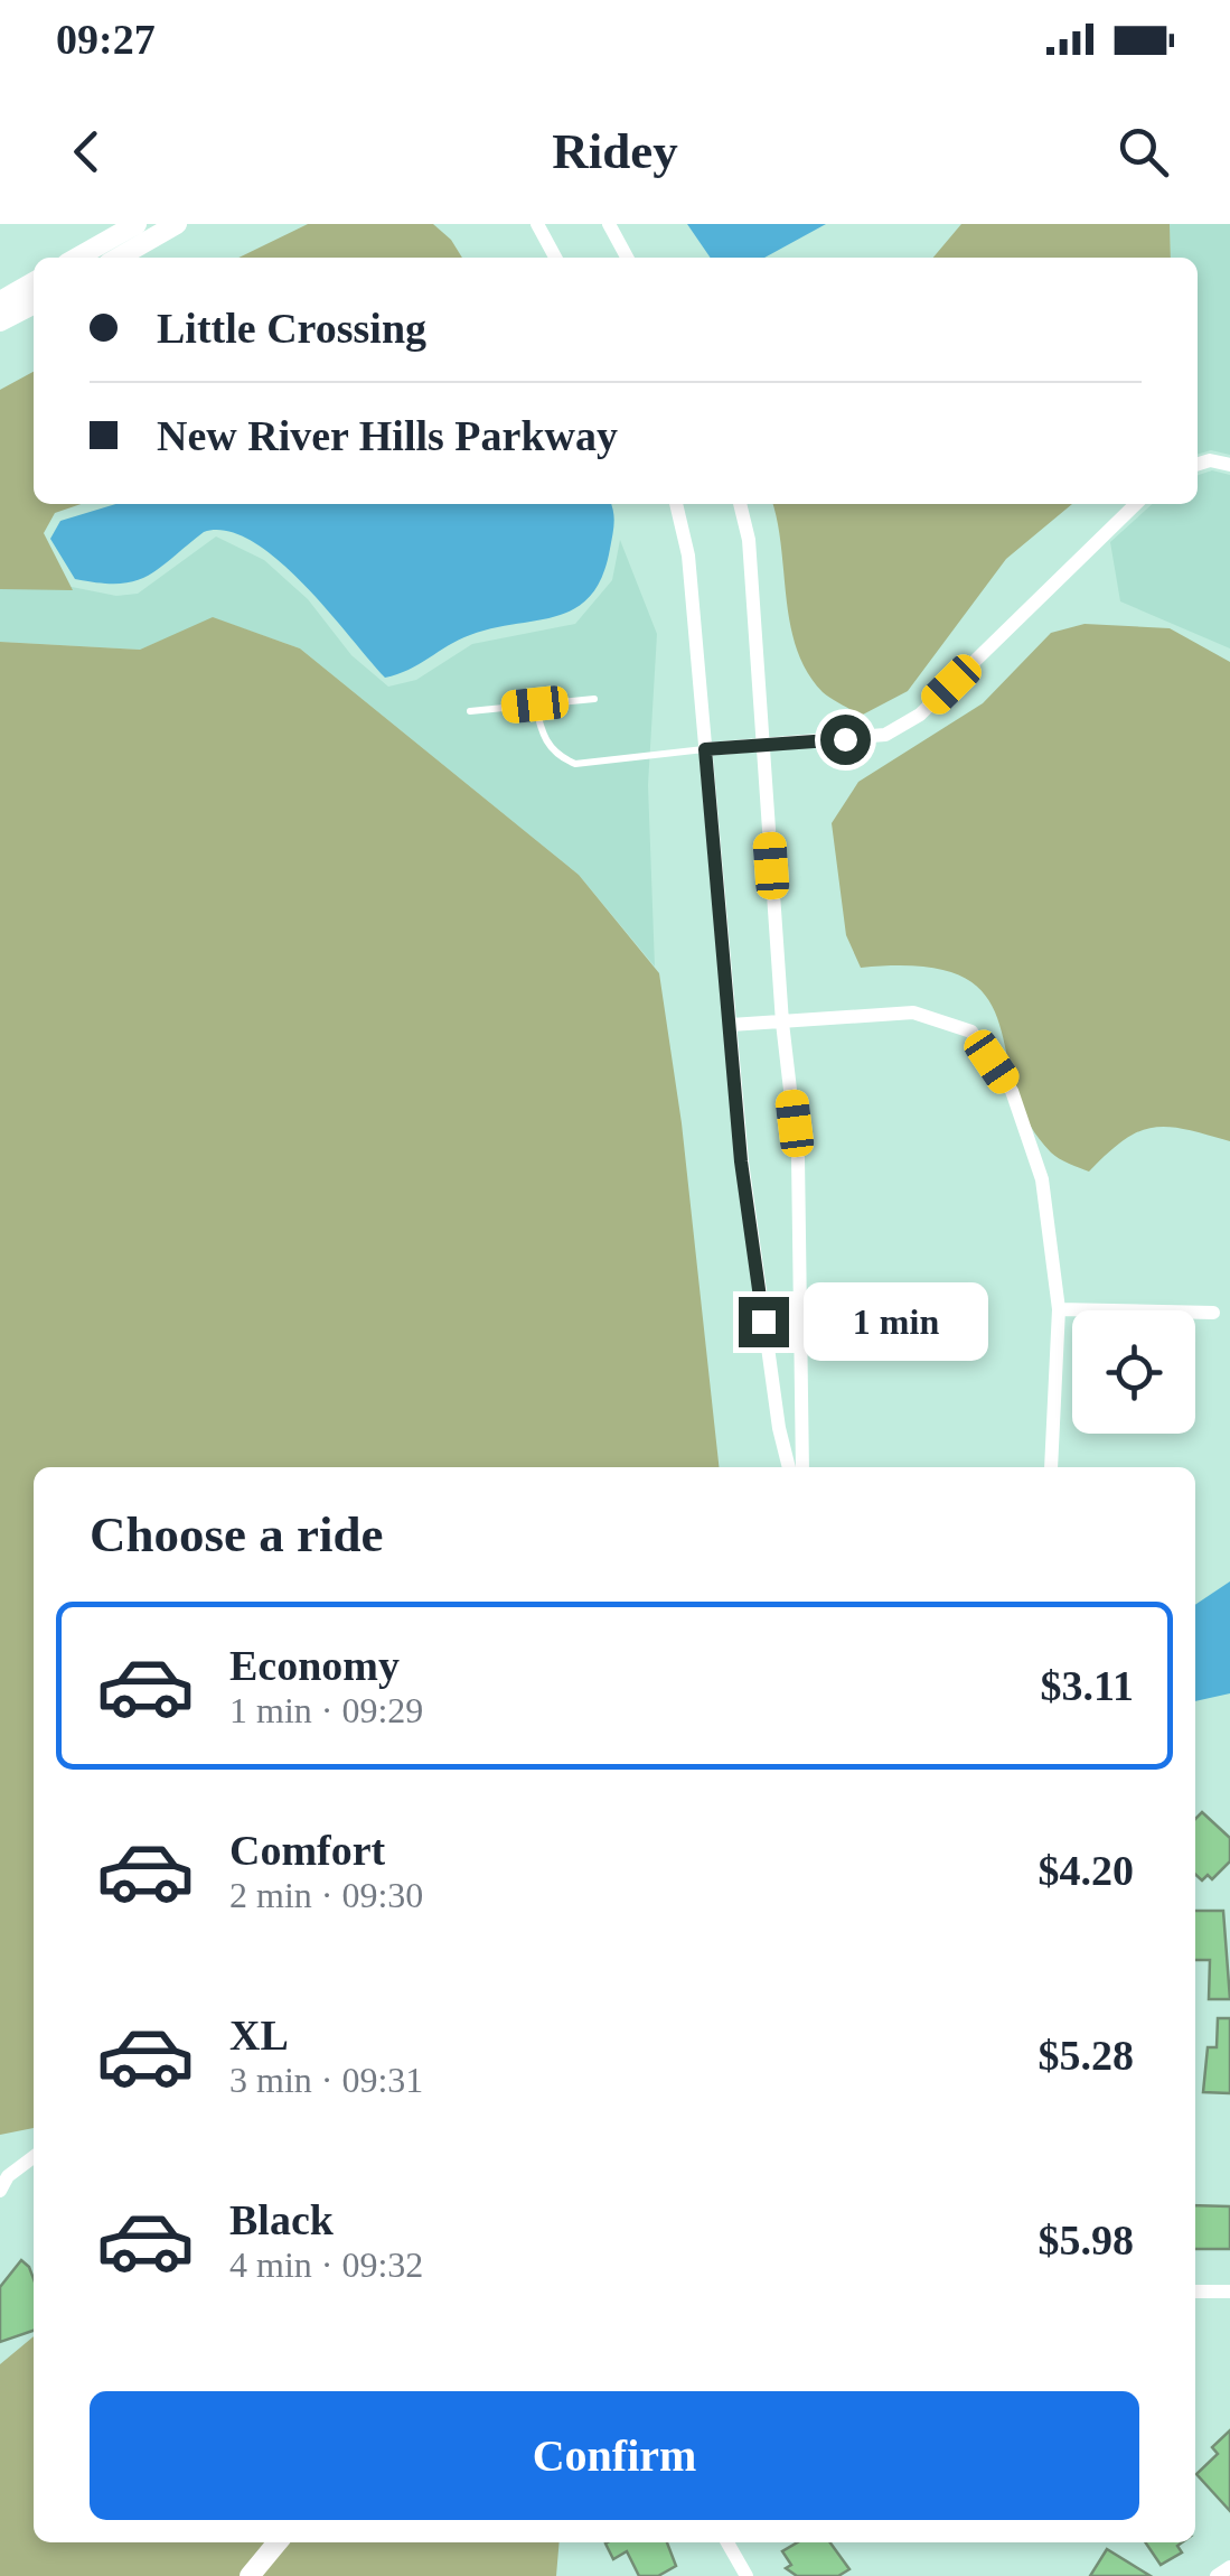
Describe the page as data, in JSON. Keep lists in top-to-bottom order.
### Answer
{
  "page": {
    "status": "09:27",
    "header": "Ridey",
    "banner": ["Little Crossing", "New River Hills Parkway"],
    "bubble": "1 min",
    "heading": "Choose a ride",
    "list": [
      {
        "name": "Economy",
        "note": "1 min · 09:29",
        "value": "$3.11"
      },
      {
        "name": "Comfort",
        "note": "2 min · 09:30",
        "value": "$4.20"
      },
      {
        "name": "XL",
        "note": "3 min · 09:31",
        "value": "$5.28"
      },
      {
        "name": "Black",
        "note": "4 min · 09:32",
        "value": "$5.98"
      }
    ],
    "buttons": "Confirm"
  }
}
